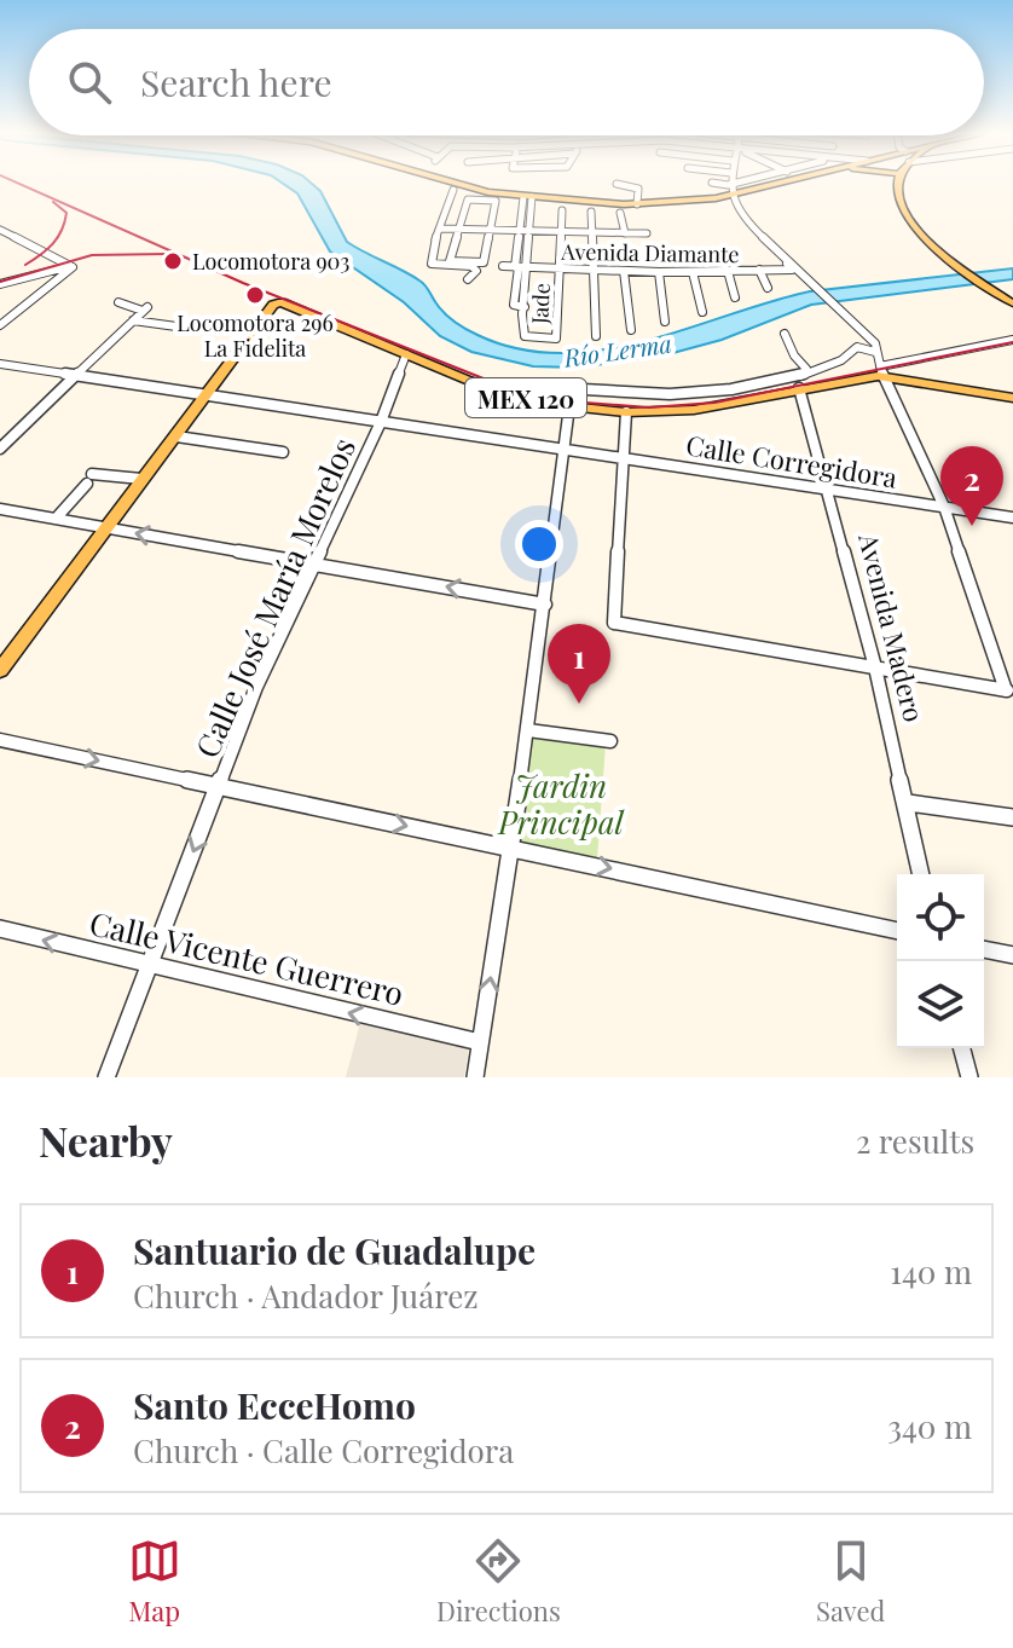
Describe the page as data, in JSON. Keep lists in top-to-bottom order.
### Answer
{
  "streets": {
    "main road": ["MEX 120"],
    "street": [
      "Avenida Diamante",
      "Jade",
      "Calle Corregidora",
      "Calle José María Morelos",
      "Avenida Madero",
      "Calle Vicente Guerrero"
    ]
  },
  "crossings": [
    ["Avenida Diamante", "Jade"],
    ["MEX 120", "Calle Corregidora"],
    ["MEX 120", "Calle José María Morelos"],
    ["MEX 120", "Avenida Madero"],
    ["Calle Corregidora", "Calle José María Morelos"],
    ["Calle Corregidora", "Avenida Madero"],
    ["Calle José María Morelos", "Calle Vicente Guerrero"]
  ],
  "one_way": ["Calle Vicente Guerrero"],
  "water": ["Río Lerma"],
  "parks": ["Jardin Principal"],
  "places": ["Locomotora 903", "Locomotora 296 La Fidelita"],
  "page": {
    "search": "Search here",
    "pins": ["2", "1"],
    "heading": ["Nearby", "2 results"],
    "list": [
      {
        "mark": "1",
        "name": "Santuario de Guadalupe",
        "note": "Church · Andador Juárez",
        "value": "140 m"
      },
      {
        "mark": "2",
        "name": "Santo EcceHomo",
        "note": "Church · Calle Corregidora",
        "value": "340 m"
      }
    ],
    "nav": ["Map", "Directions", "Saved"]
  }
}
